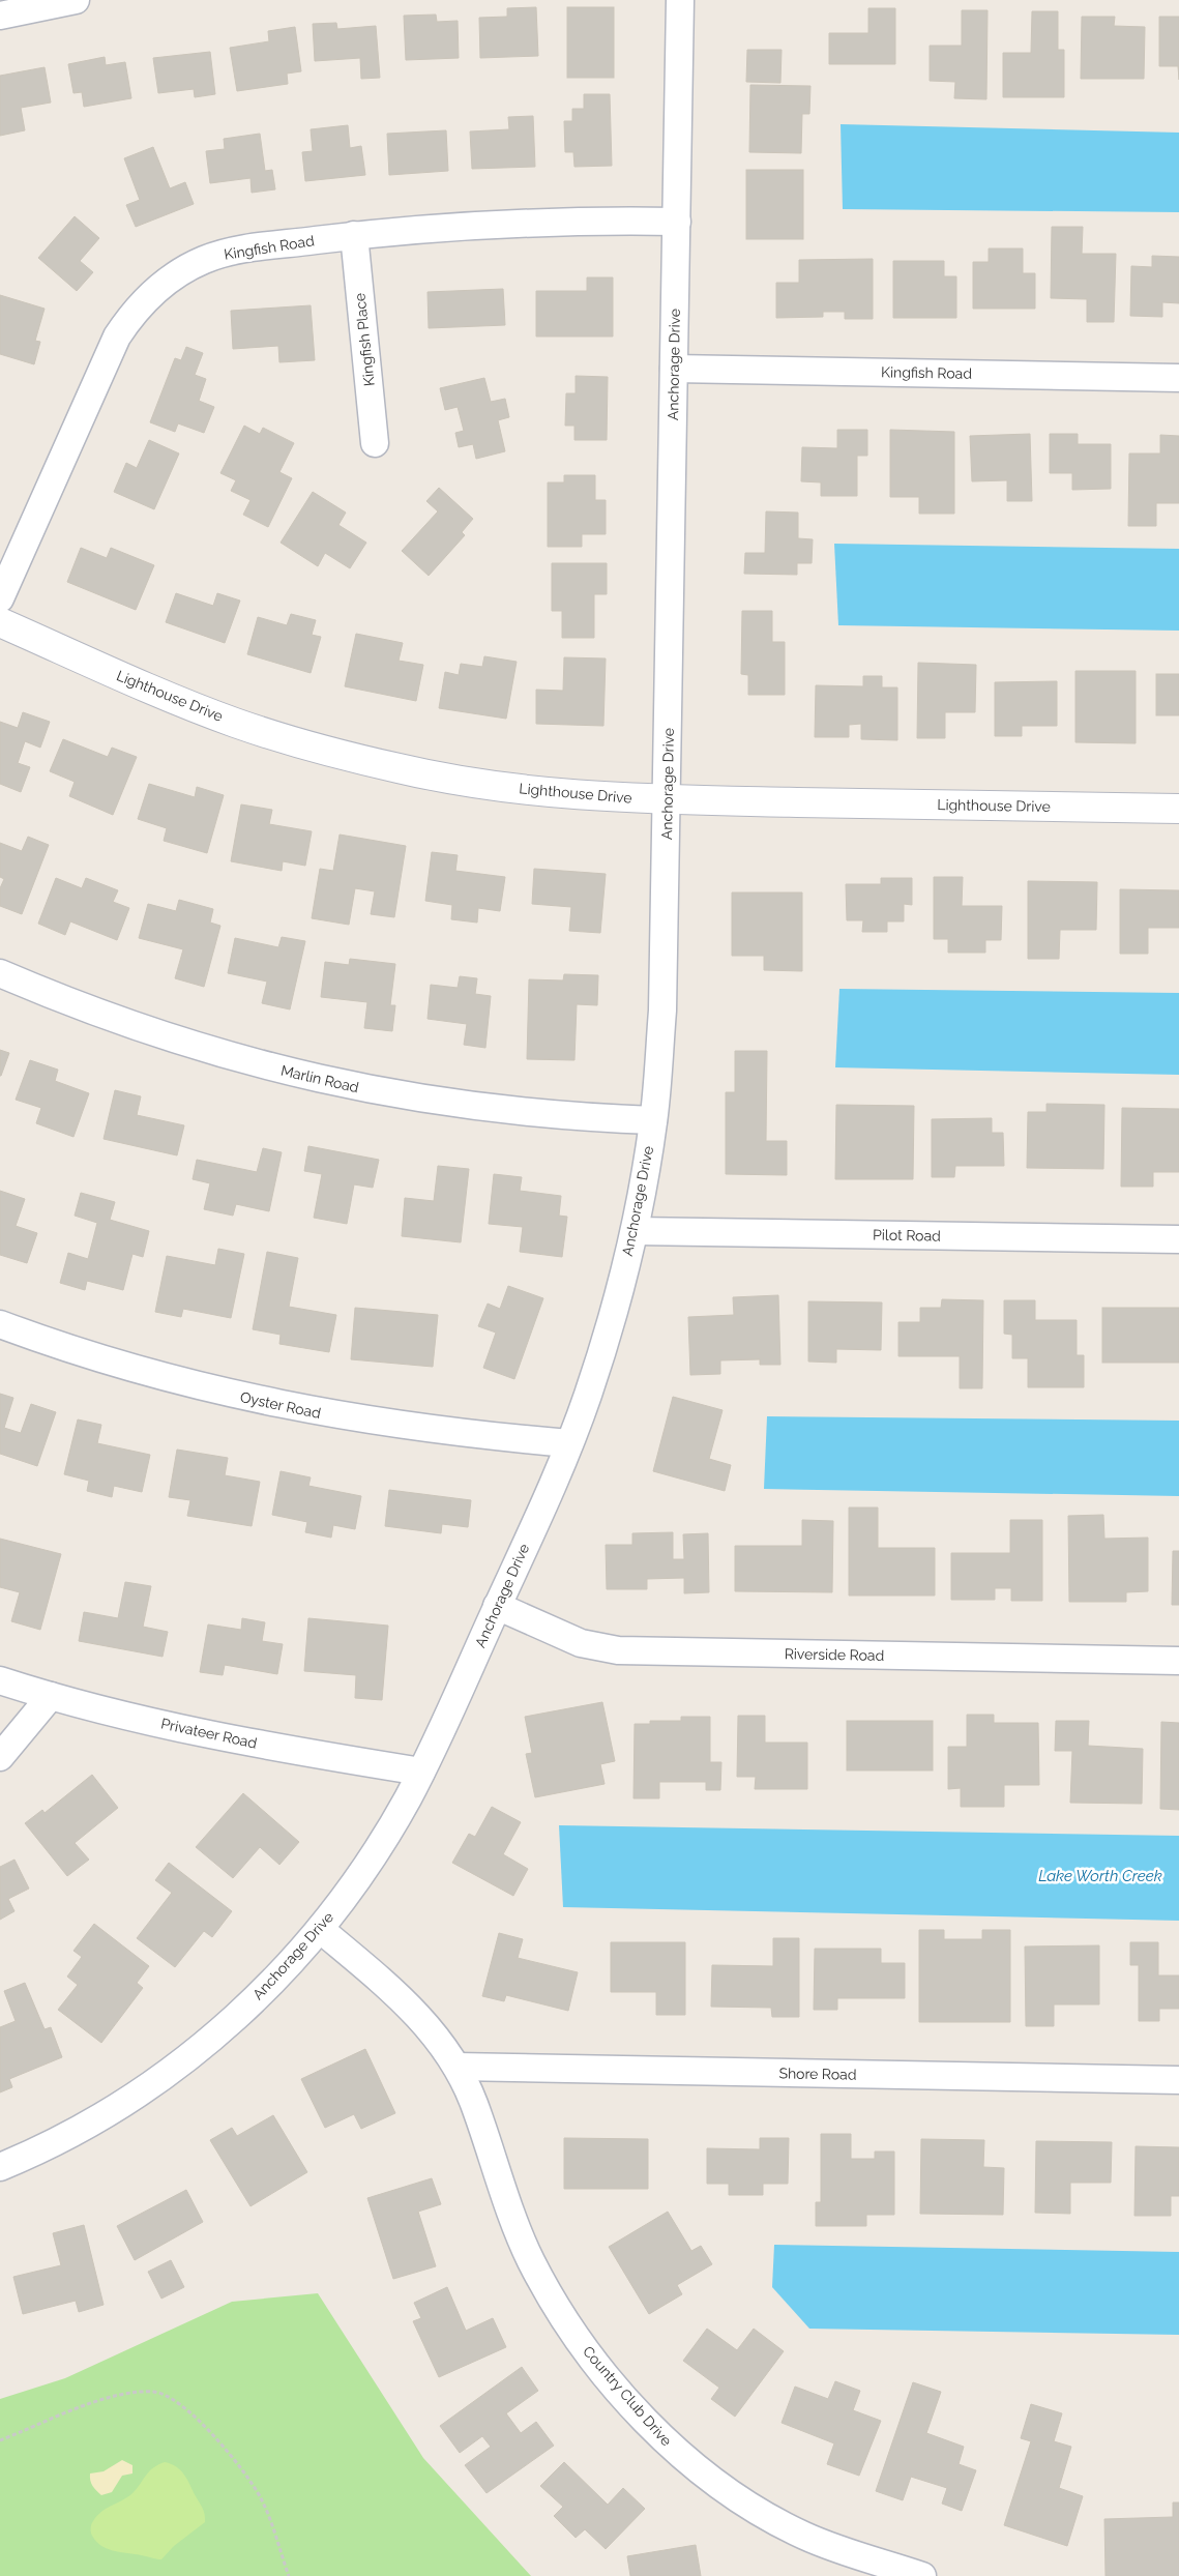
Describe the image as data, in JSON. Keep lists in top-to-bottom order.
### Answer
{
  "streets": {
    "street": [
      "Kingfish Road",
      "Kingfish Place",
      "Anchorage Drive",
      "Lighthouse Drive",
      "Marlin Road",
      "Pilot Road",
      "Oyster Road",
      "Riverside Road",
      "Privateer Road",
      "Shore Road",
      "Country Club Drive"
    ]
  },
  "crossings": [
    ["Kingfish Road", "Kingfish Place"],
    ["Kingfish Road", "Anchorage Drive"],
    ["Anchorage Drive", "Lighthouse Drive"],
    ["Anchorage Drive", "Marlin Road"],
    ["Anchorage Drive", "Pilot Road"],
    ["Anchorage Drive", "Oyster Road"],
    ["Anchorage Drive", "Riverside Road"],
    ["Anchorage Drive", "Privateer Road"],
    ["Anchorage Drive", "Country Club Drive"],
    ["Shore Road", "Country Club Drive"]
  ],
  "water": ["Lake Worth Creek"]
}
